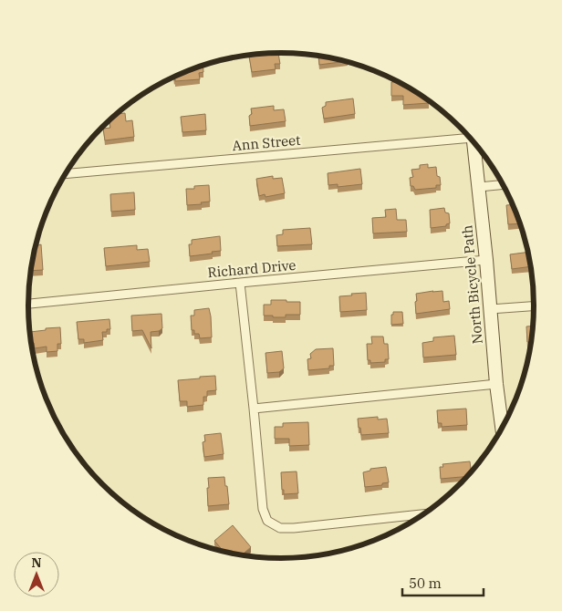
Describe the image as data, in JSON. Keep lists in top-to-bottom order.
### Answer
{
  "streets": {
    "street": ["Ann Street", "Richard Drive", "North Bicycle Path"]
  },
  "crossings": [
    ["Richard Drive", "North Bicycle Path"]
  ],
  "scale_bar": "50 m",
  "north": "top"
}
